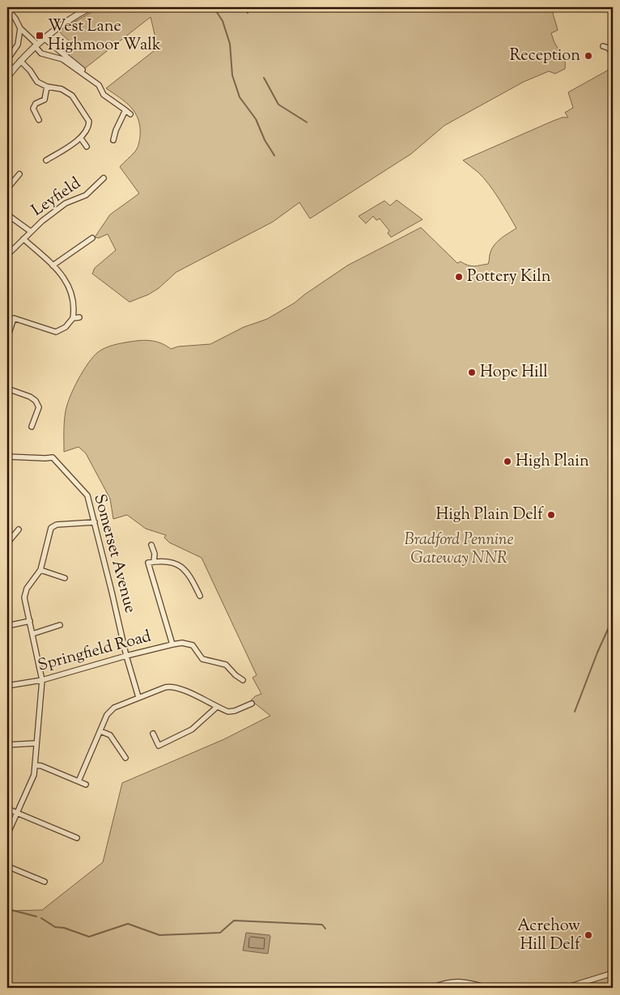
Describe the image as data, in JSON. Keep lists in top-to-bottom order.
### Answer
{
  "streets": {
    "street": ["Leyfield", "Somerset Avenue", "Springfield Road"]
  },
  "crossings": [
    ["Somerset Avenue", "Springfield Road"]
  ],
  "parks": ["Bradford Pennine Gateway NNR"],
  "places": {
    "transit": ["West Lane Highmoor Walk"],
    "other": [
      "Reception",
      "Pottery Kiln",
      "Hope Hill",
      "High Plain",
      "High Plain Delf",
      "Acrehow Hill Delf"
    ]
  }
}
